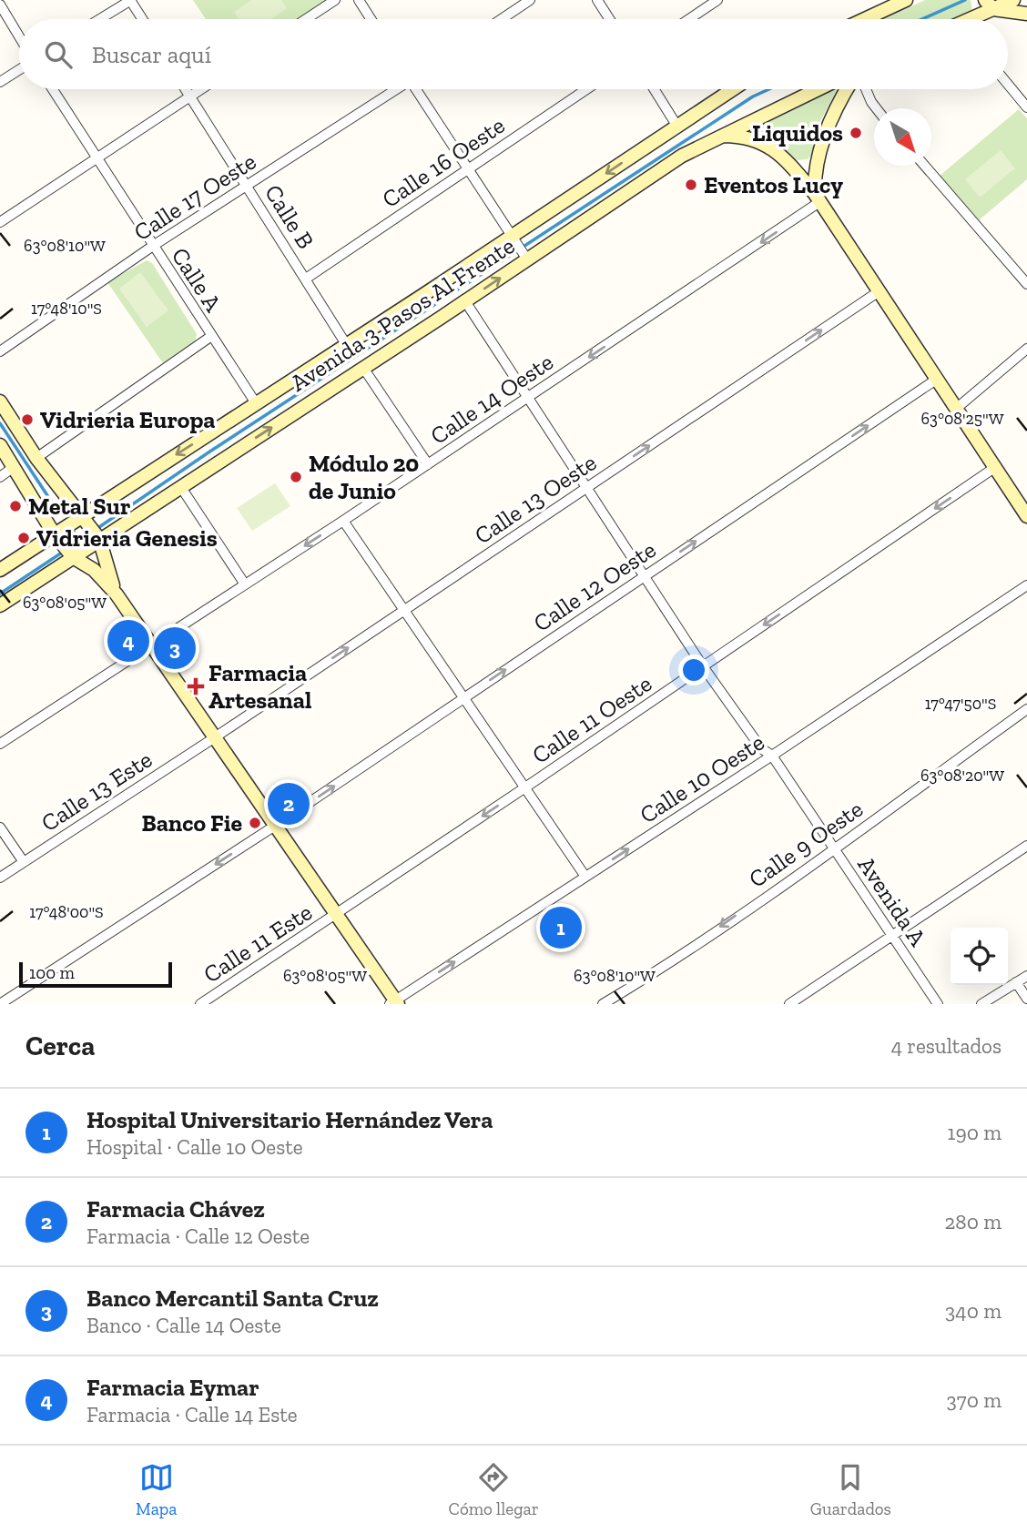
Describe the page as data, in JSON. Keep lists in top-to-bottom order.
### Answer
{
  "streets": {
    "main road": ["Avenida 3 Pasos Al Frente"],
    "street": [
      "Calle 16 Oeste",
      "Calle 17 Oeste",
      "Calle B",
      "Calle A",
      "Calle 14 Oeste",
      "Calle 13 Oeste",
      "Calle 12 Oeste",
      "Calle 11 Oeste",
      "Calle 10 Oeste",
      "Calle 13 Este",
      "Calle 9 Oeste",
      "Avenida A",
      "Calle 11 Este"
    ]
  },
  "crossings": [
    ["Calle 16 Oeste", "Calle B"],
    ["Calle 17 Oeste", "Calle B"],
    ["Calle 17 Oeste", "Calle A"],
    ["Calle B", "Avenida 3 Pasos Al Frente"],
    ["Calle A", "Avenida 3 Pasos Al Frente"],
    ["Calle 13 Oeste", "Calle 13 Este"],
    ["Calle 11 Oeste", "Calle 11 Este"],
    ["Calle 10 Oeste", "Avenida A"],
    ["Calle 9 Oeste", "Avenida A"]
  ],
  "one_way": [
    "Calle 14 Oeste",
    "Calle 13 Oeste",
    "Calle 11 Oeste",
    "Calle 10 Oeste",
    "Calle 9 Oeste"
  ],
  "places": {
    "other": [
      "Liquidos",
      "Eventos Lucy",
      "Vidrieria Europa",
      "Módulo 20 de Junio",
      "Metal Sur",
      "Vidrieria Genesis",
      "Banco Fie"
    ],
    "health": ["Farmacia Artesanal"]
  },
  "scale_bar": "100 m",
  "north": "bottom right",
  "page": {
    "search": "Buscar aquí",
    "pins": [
      "4",
      "3",
      "2",
      "1"
    ],
    "scale": "100 m",
    "heading": ["Cerca", "4 resultados"],
    "list": [
      {
        "mark": "1",
        "name": "Hospital Universitario Hernández Vera",
        "note": "Hospital · Calle 10 Oeste",
        "value": "190 m"
      },
      {
        "mark": "2",
        "name": "Farmacia Chávez",
        "note": "Farmacia · Calle 12 Oeste",
        "value": "280 m"
      },
      {
        "mark": "3",
        "name": "Banco Mercantil Santa Cruz",
        "note": "Banco · Calle 14 Oeste",
        "value": "340 m"
      },
      {
        "mark": "4",
        "name": "Farmacia Eymar",
        "note": "Farmacia · Calle 14 Este",
        "value": "370 m"
      }
    ],
    "nav": ["Mapa", "Cómo llegar", "Guardados"]
  },
  "coordinates": [
    "63°08'10\"W",
    "17°48'10\"S",
    "63°08'25\"W",
    "63°08'05\"W",
    "17°47'50\"S",
    "63°08'20\"W",
    "17°48'00\"S"
  ]
}
